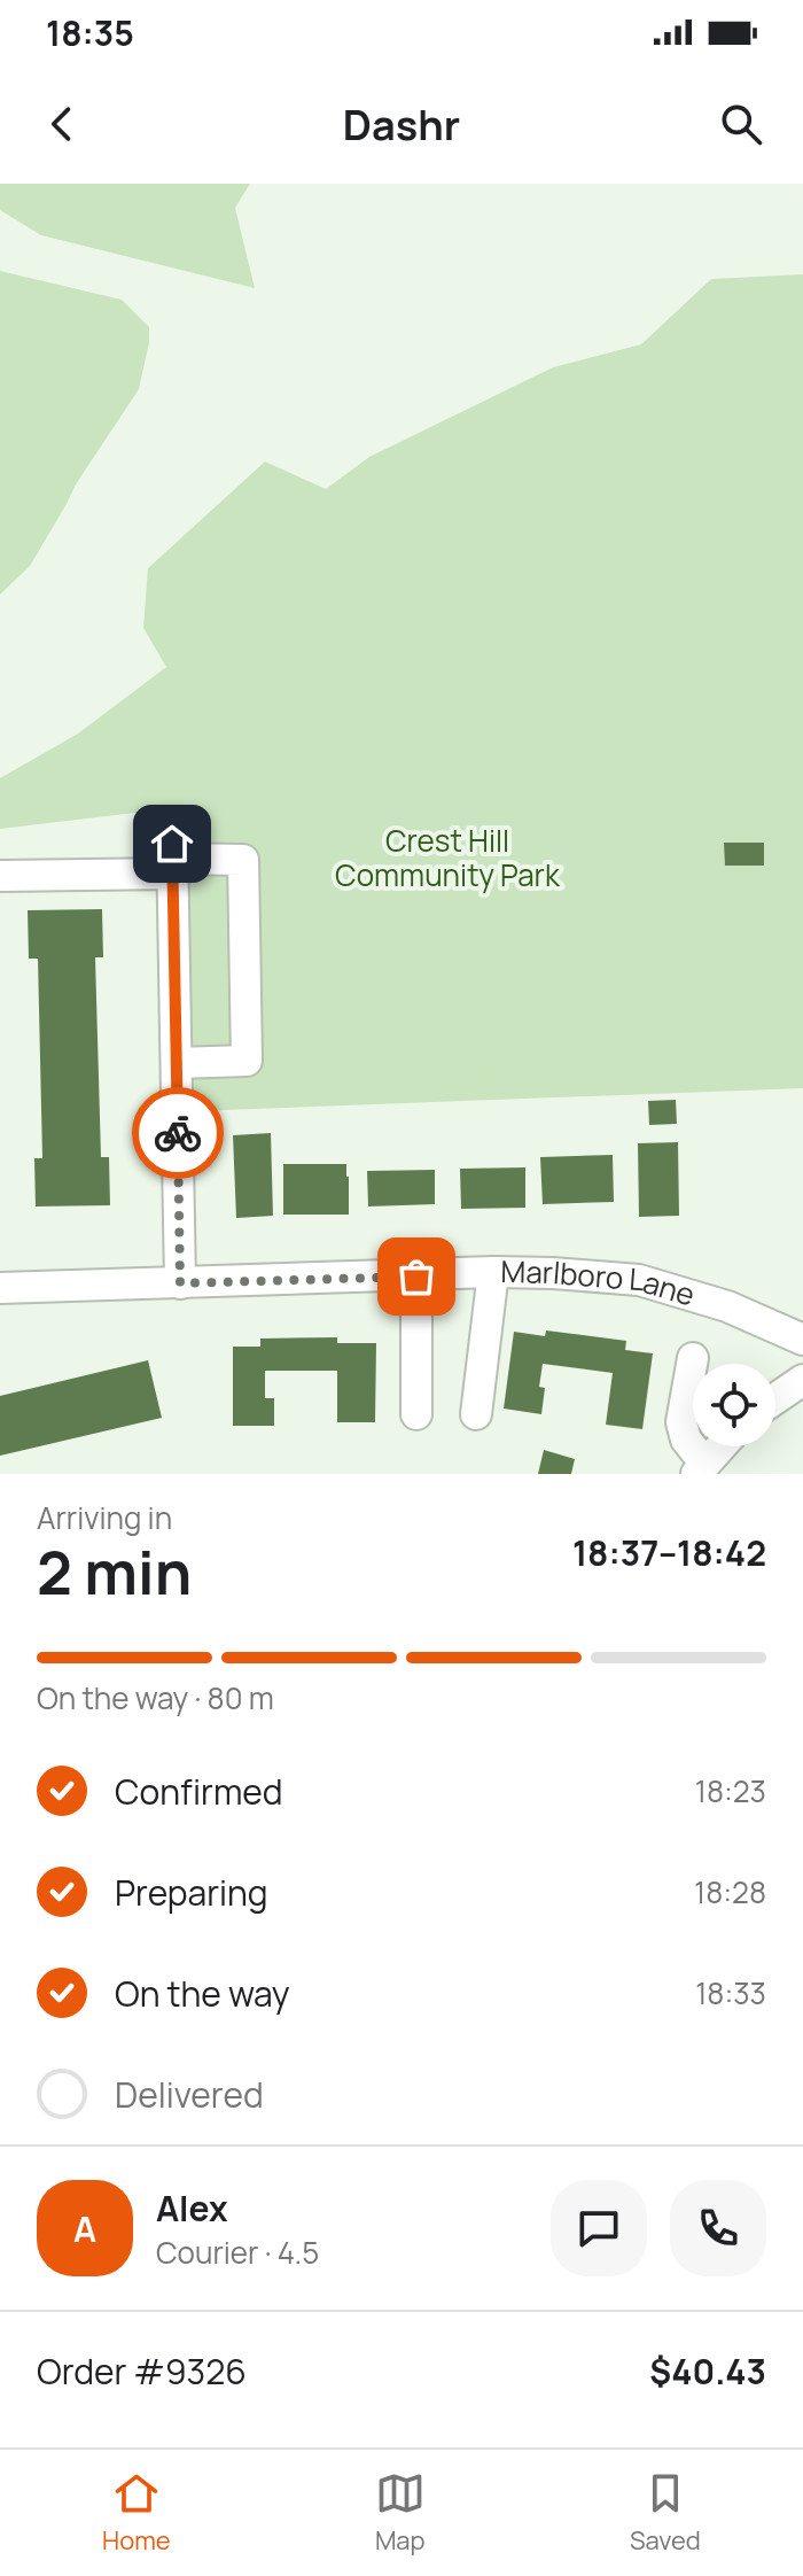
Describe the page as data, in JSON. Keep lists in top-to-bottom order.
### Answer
{
  "streets": {
    "street": ["Marlboro Lane"]
  },
  "parks": ["Crest Hill Community Park"],
  "page": {
    "status": "18:35",
    "header": "Dashr",
    "heading": ["2 min", "Arriving in", "18:37–18:42"],
    "panel": [
      "Alex",
      "Courier · 4.5",
      "Order #9326",
      "$40.43"
    ],
    "bar": "On the way · 80 m",
    "list": [
      ["Confirmed", "18:23"],
      ["Preparing", "18:28"],
      ["On the way", "18:33"],
      "Delivered"
    ],
    "round": "A",
    "tabs": ["Home", "Map", "Saved"]
  }
}
